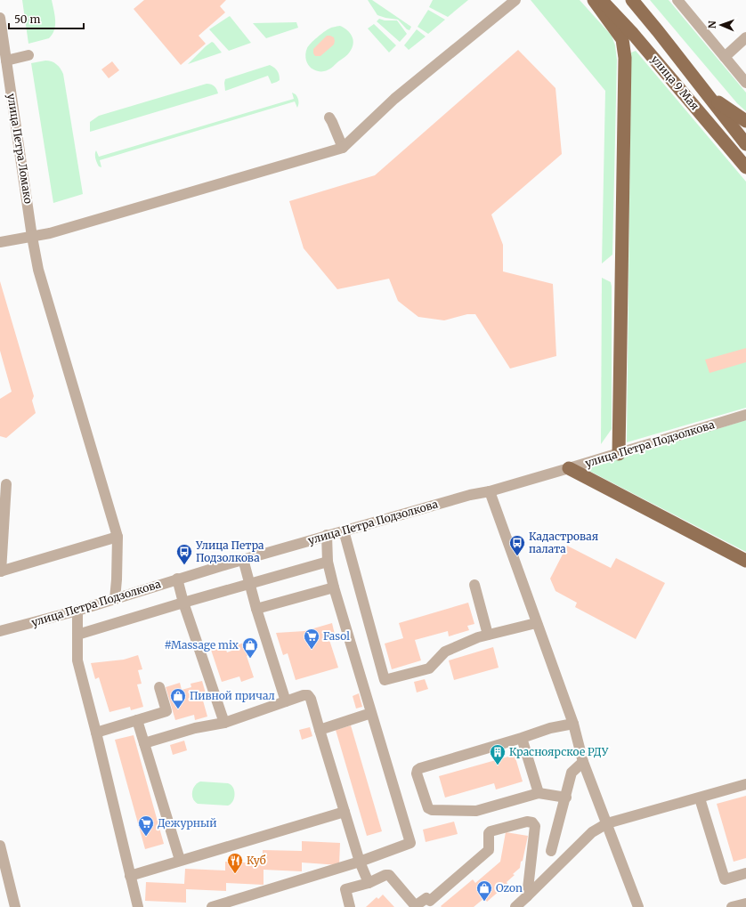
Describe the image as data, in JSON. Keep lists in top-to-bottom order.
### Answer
{
  "streets": {
    "main road": ["улица 9 Мая"],
    "street": ["улица Петра Ломако", "улица Петра Подзолкова"]
  },
  "crossings": [
    ["улица Петра Ломако", "улица Петра Подзолкова"]
  ],
  "places": {
    "bus stop": ["Кадастровая палата", "Улица Петра Подзолкова"],
    "supermarket": ["Fasol", "Дежурный"],
    "shop": ["#Massage mix", "Пивной причал", "Ozon"],
    "building": ["Красноярское РДУ"],
    "restaurant": ["Куб"]
  },
  "scale_bar": "50 m",
  "north": "left"
}
